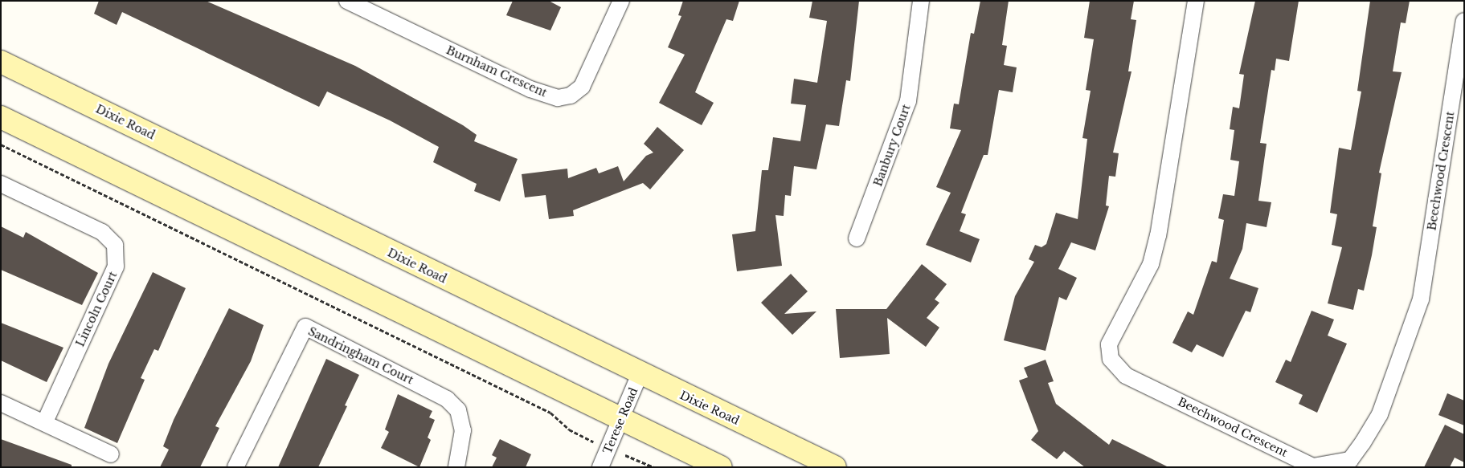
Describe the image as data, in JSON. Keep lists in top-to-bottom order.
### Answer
{
  "streets": {
    "main road": ["Dixie Road"],
    "street": [
      "Burnham Crescent",
      "Banbury Court",
      "Beechwood Crescent",
      "Lincoln Court",
      "Sandringham Court",
      "Terese Road"
    ]
  },
  "crossings": [
    ["Dixie Road", "Terese Road"]
  ]
}
